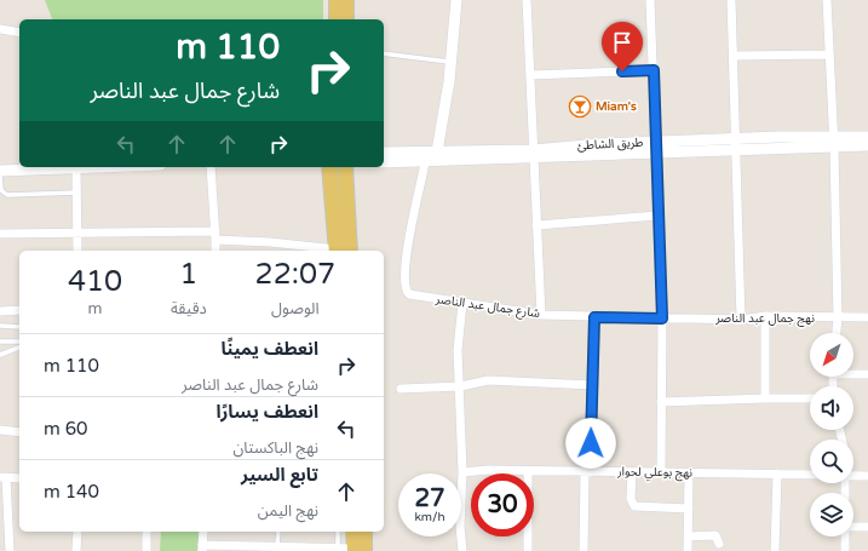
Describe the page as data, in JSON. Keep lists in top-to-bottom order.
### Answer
{
  "streets": {
    "street": [
      "طريق الشاطئ",
      "شارع جمال عبد الناصر",
      "نهج جمال عبد الناصر",
      "نهج بوعلي لحوار"
    ]
  },
  "crossings": [
    ["طريق الشاطئ", "شارع جمال عبد الناصر"],
    ["شارع جمال عبد الناصر", "نهج جمال عبد الناصر"]
  ],
  "places": {
    "bar": ["Miam's"]
  },
  "north": "bottom left",
  "page": {
    "turn": ["110 m", "شارع جمال عبد الناصر"],
    "eta": [
      "22:07",
      "الوصول",
      "1",
      "دقيقة",
      "410",
      "m"
    ],
    "list": [
      {
        "name": "انعطف يمينًا",
        "note": "شارع جمال عبد الناصر",
        "value": "110 m"
      },
      {
        "name": "انعطف يسارًا",
        "note": "نهج الباكستان",
        "value": "60 m"
      },
      {
        "name": "تابع السير",
        "note": "نهج اليمن",
        "value": "140 m"
      }
    ],
    "speed": "27 km/h",
    "limit": "30"
  }
}
